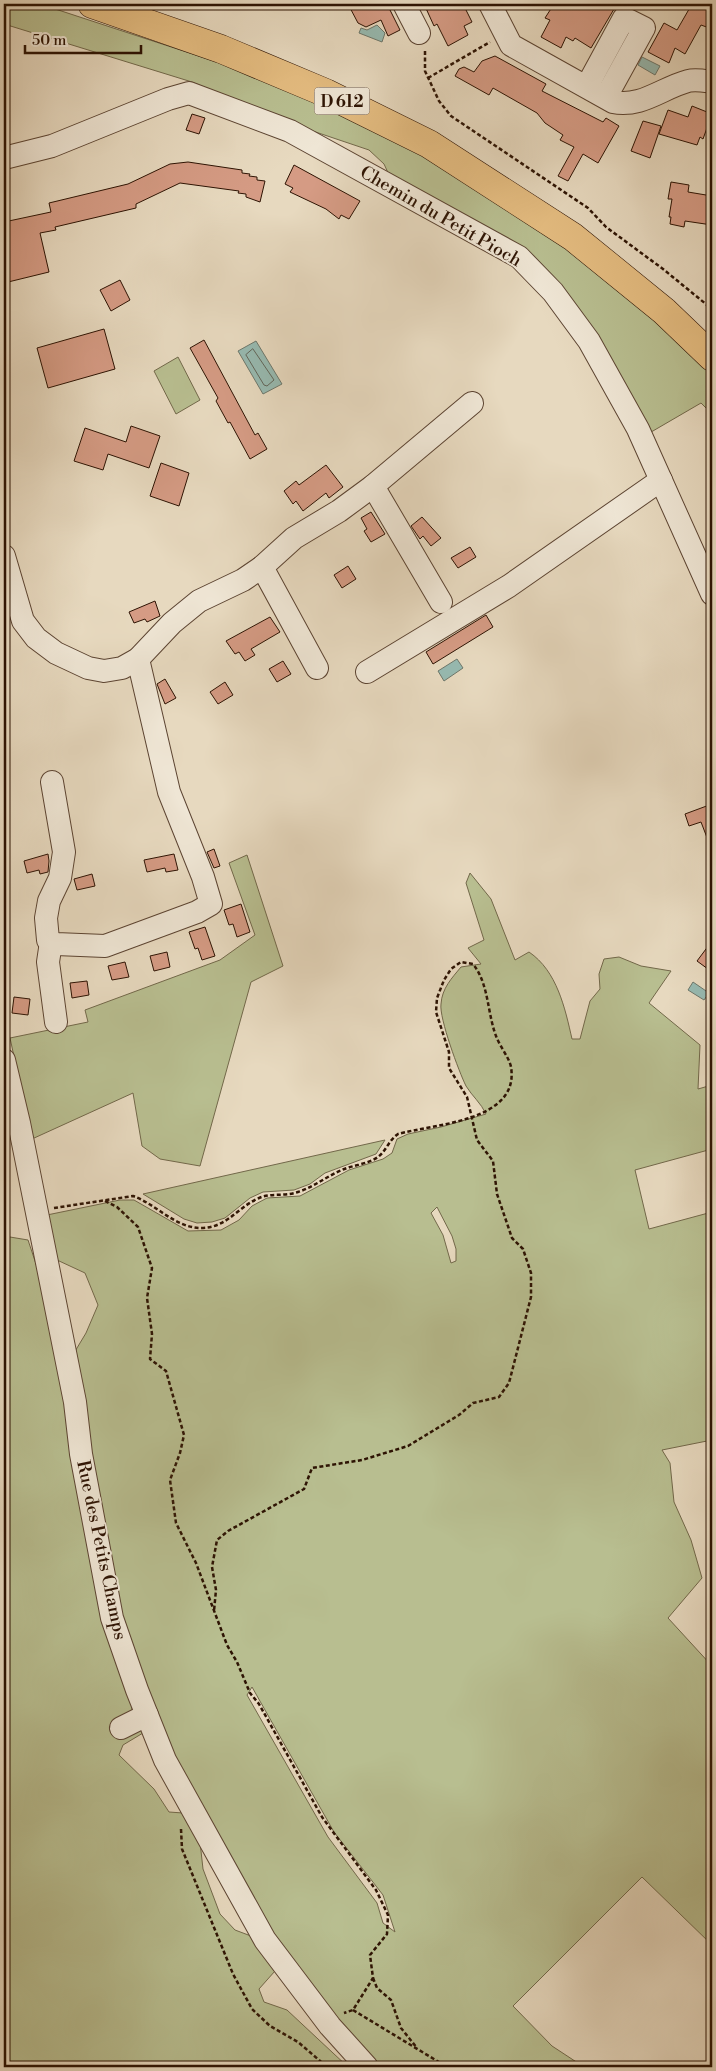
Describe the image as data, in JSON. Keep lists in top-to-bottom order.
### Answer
{
  "streets": {
    "highway": ["D 612"],
    "street": ["Chemin du Petit Pioch", "Rue des Petits Champs"]
  },
  "scale_bar": "50 m"
}
